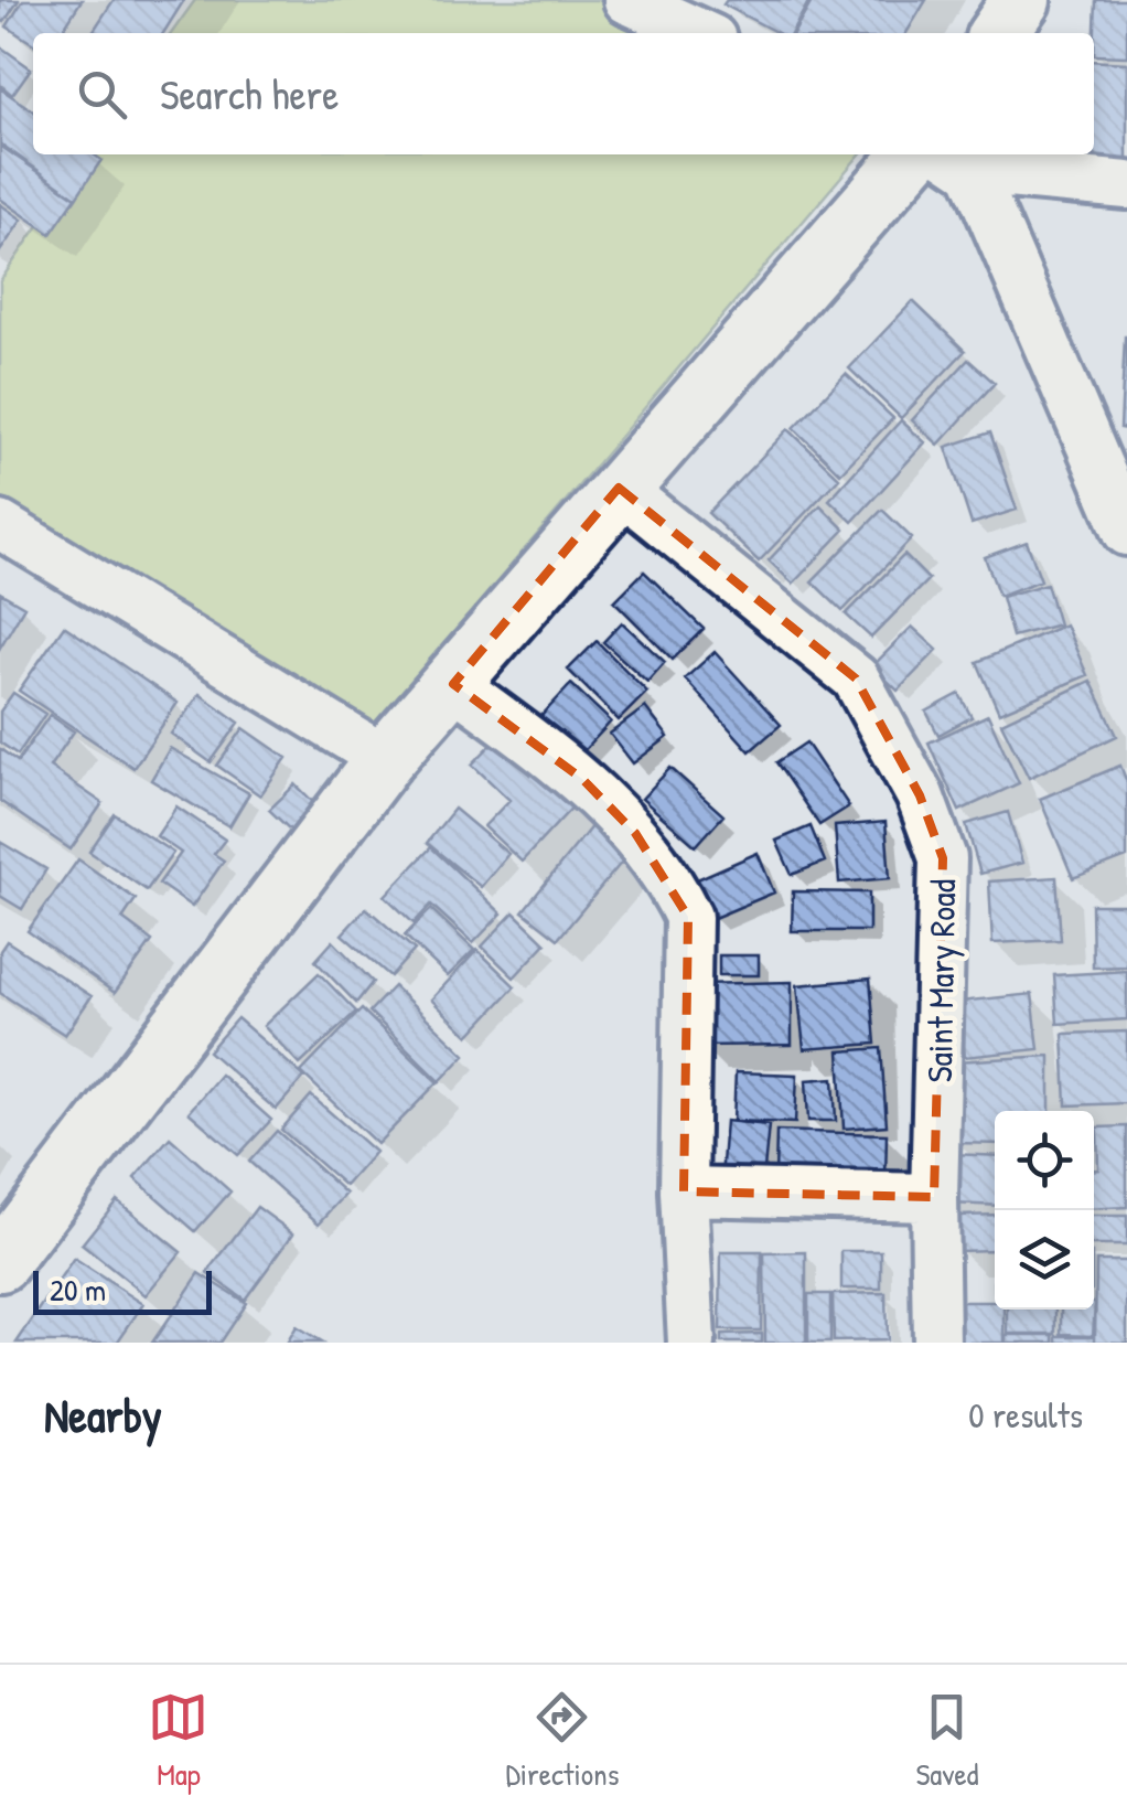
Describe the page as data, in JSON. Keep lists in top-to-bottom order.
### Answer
{
  "streets": {
    "street": ["Saint Mary Road"]
  },
  "scale_bar": "20 m",
  "page": {
    "search": "Search here",
    "scale": "20 m",
    "heading": ["Nearby", "0 results"],
    "nav": ["Map", "Directions", "Saved"]
  }
}
